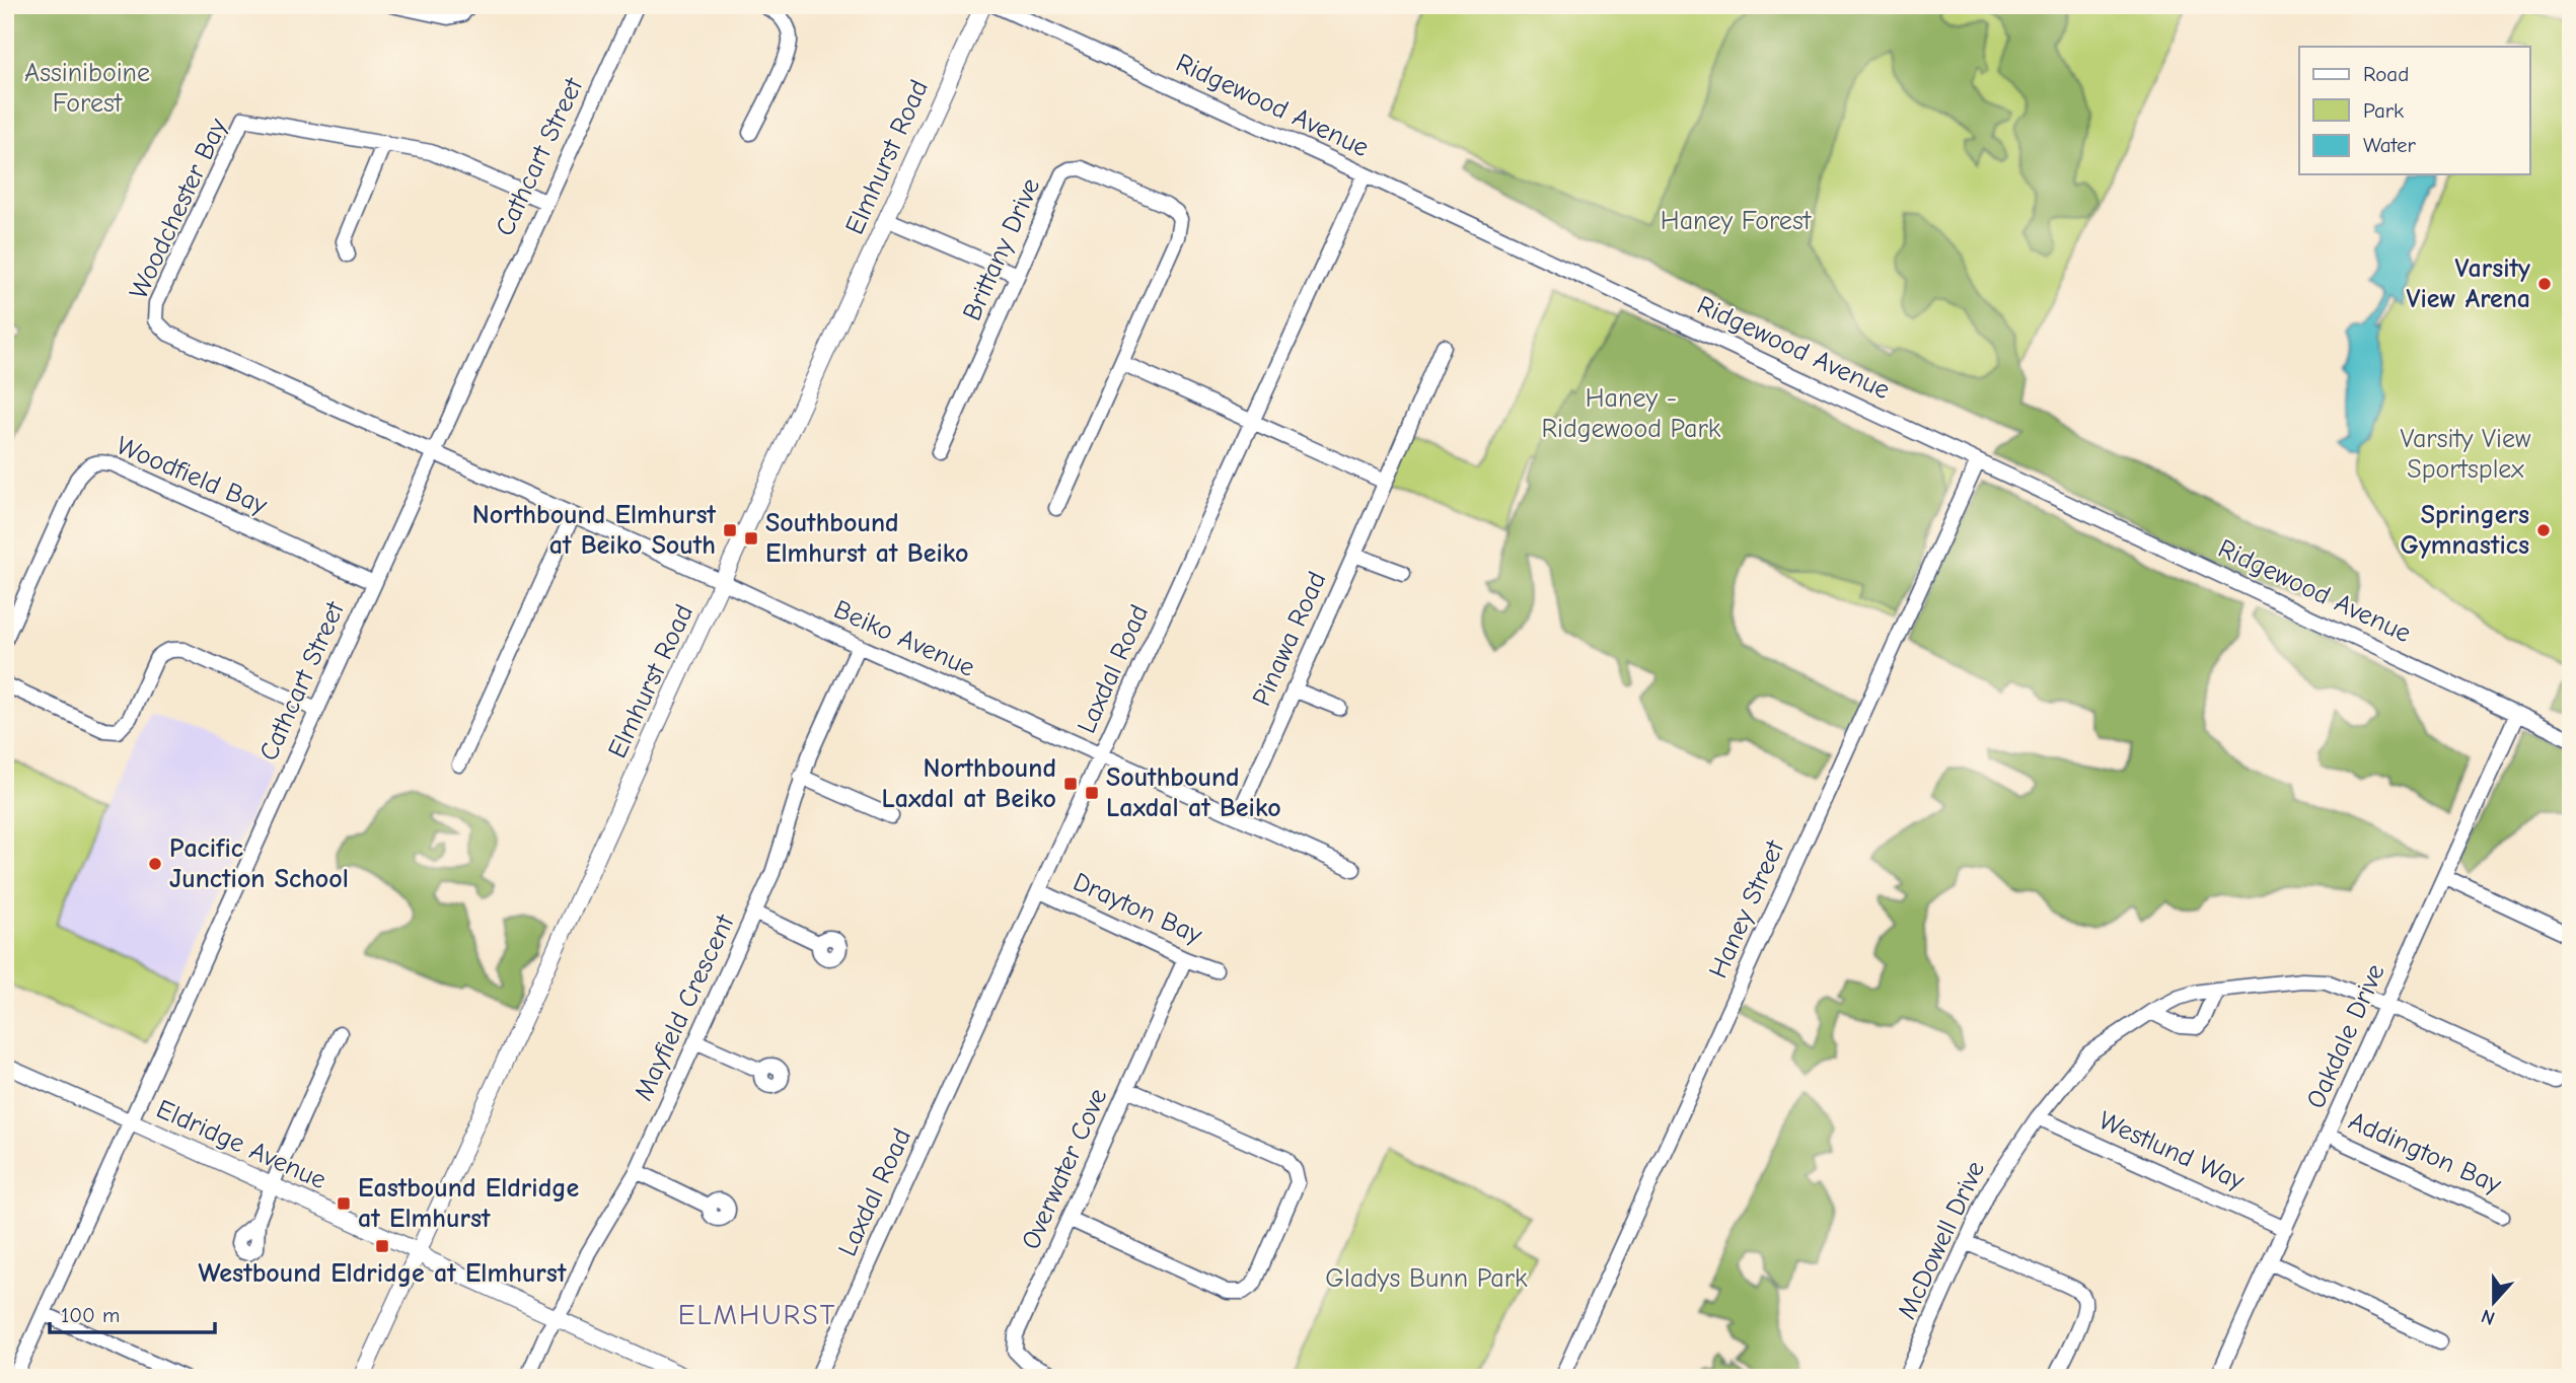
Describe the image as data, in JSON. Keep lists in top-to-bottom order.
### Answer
{
  "streets": {
    "street": [
      "Ridgewood Avenue",
      "Cathcart Street",
      "Elmhurst Road",
      "Woodchester Bay",
      "Brittany Drive",
      "Woodfield Bay",
      "Beiko Avenue",
      "Pinawa Road",
      "Laxdal Road",
      "Drayton Bay",
      "Haney Street",
      "Mayfield Crescent",
      "Oakdale Drive",
      "Eldridge Avenue",
      "Westlund Way",
      "Addington Bay",
      "Overwater Cove",
      "McDowell Drive"
    ]
  },
  "crossings": [
    ["Ridgewood Avenue", "Laxdal Road"],
    ["Ridgewood Avenue", "Haney Street"],
    ["Ridgewood Avenue", "Oakdale Drive"],
    ["Cathcart Street", "Woodchester Bay"],
    ["Cathcart Street", "Woodfield Bay"],
    ["Cathcart Street", "Beiko Avenue"],
    ["Cathcart Street", "Eldridge Avenue"],
    ["Elmhurst Road", "Beiko Avenue"],
    ["Elmhurst Road", "Eldridge Avenue"],
    ["Woodchester Bay", "Beiko Avenue"],
    ["Beiko Avenue", "Pinawa Road"],
    ["Beiko Avenue", "Laxdal Road"],
    ["Beiko Avenue", "Mayfield Crescent"],
    ["Laxdal Road", "Drayton Bay"],
    ["Drayton Bay", "Overwater Cove"],
    ["Mayfield Crescent", "Eldridge Avenue"],
    ["Oakdale Drive", "Westlund Way"],
    ["Oakdale Drive", "Addington Bay"],
    ["Oakdale Drive", "McDowell Drive"],
    ["Westlund Way", "McDowell Drive"]
  ],
  "districts": ["ELMHURST"],
  "parks": [
    "Assiniboine Forest",
    "Haney Forest",
    "Haney - Ridgewood Park",
    "Varsity View Sportsplex",
    "Gladys Bunn Park"
  ],
  "places": {
    "other": ["Varsity View Arena", "Springers Gymnastics", "Pacific Junction School"],
    "transit": [
      "Northbound Elmhurst at Beiko South",
      "Southbound Elmhurst at Beiko",
      "Northbound Laxdal at Beiko",
      "Southbound Laxdal at Beiko",
      "Eastbound Eldridge at Elmhurst",
      "Westbound Eldridge at Elmhurst"
    ]
  },
  "legend": ["Road", "Park", "Water"],
  "scale_bar": "100 m",
  "north": "bottom"
}
